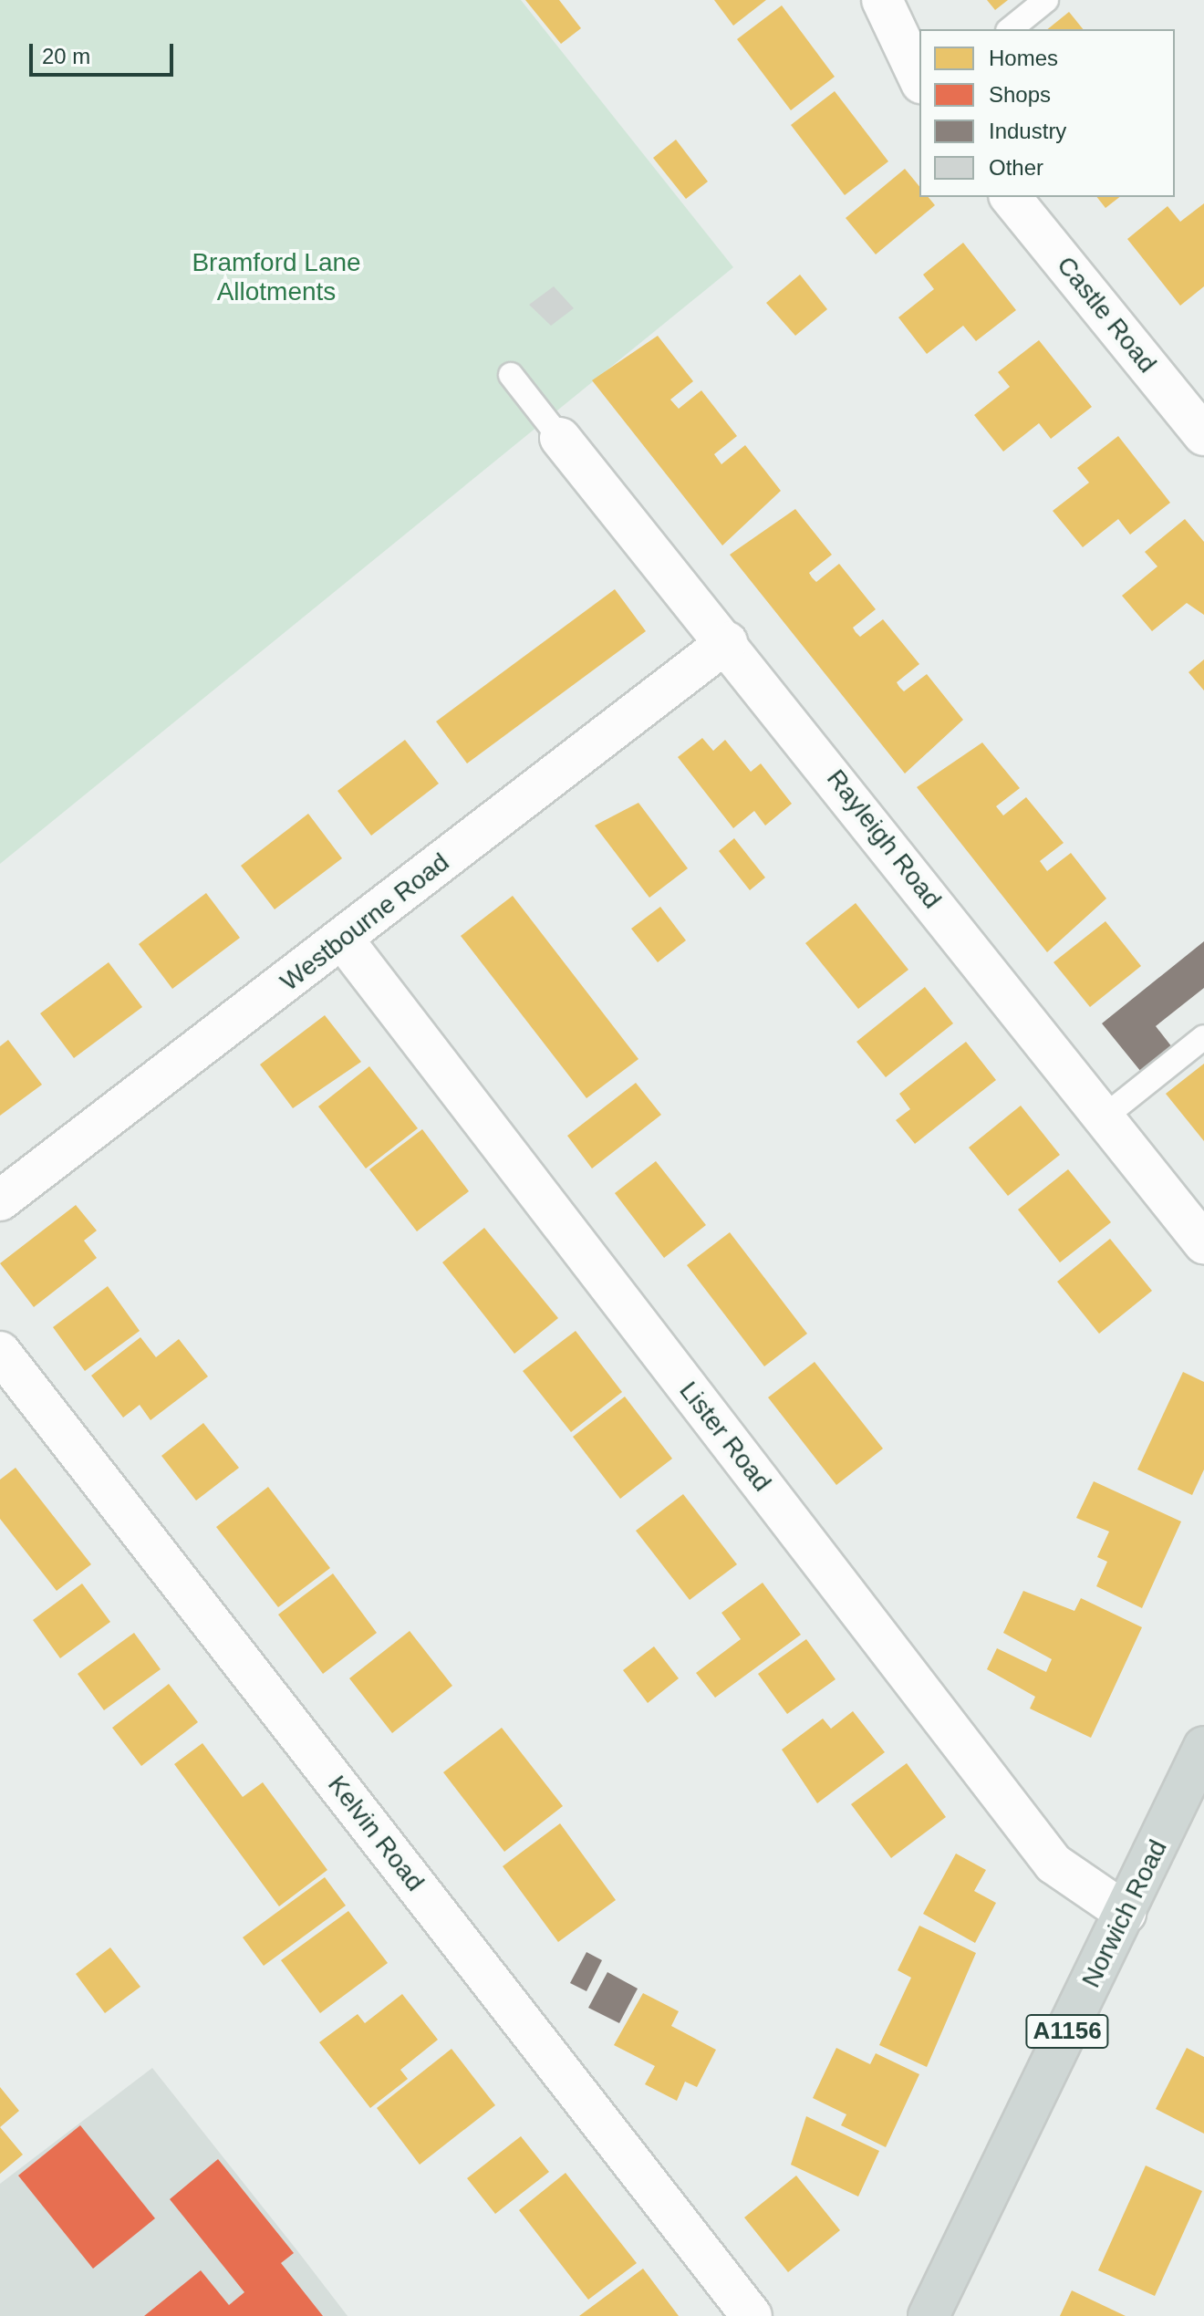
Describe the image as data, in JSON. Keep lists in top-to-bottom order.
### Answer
{
  "streets": {
    "main road": ["Norwich Road", "A1156"],
    "street": [
      "Castle Road",
      "Rayleigh Road",
      "Westbourne Road",
      "Lister Road",
      "Kelvin Road"
    ]
  },
  "crossings": [
    ["Rayleigh Road", "Westbourne Road"],
    ["Westbourne Road", "Lister Road"],
    ["Lister Road", "Norwich Road"]
  ],
  "parks": ["Bramford Lane Allotments"],
  "legend": [
    "Homes",
    "Shops",
    "Industry",
    "Other"
  ],
  "scale_bar": "20 m"
}
